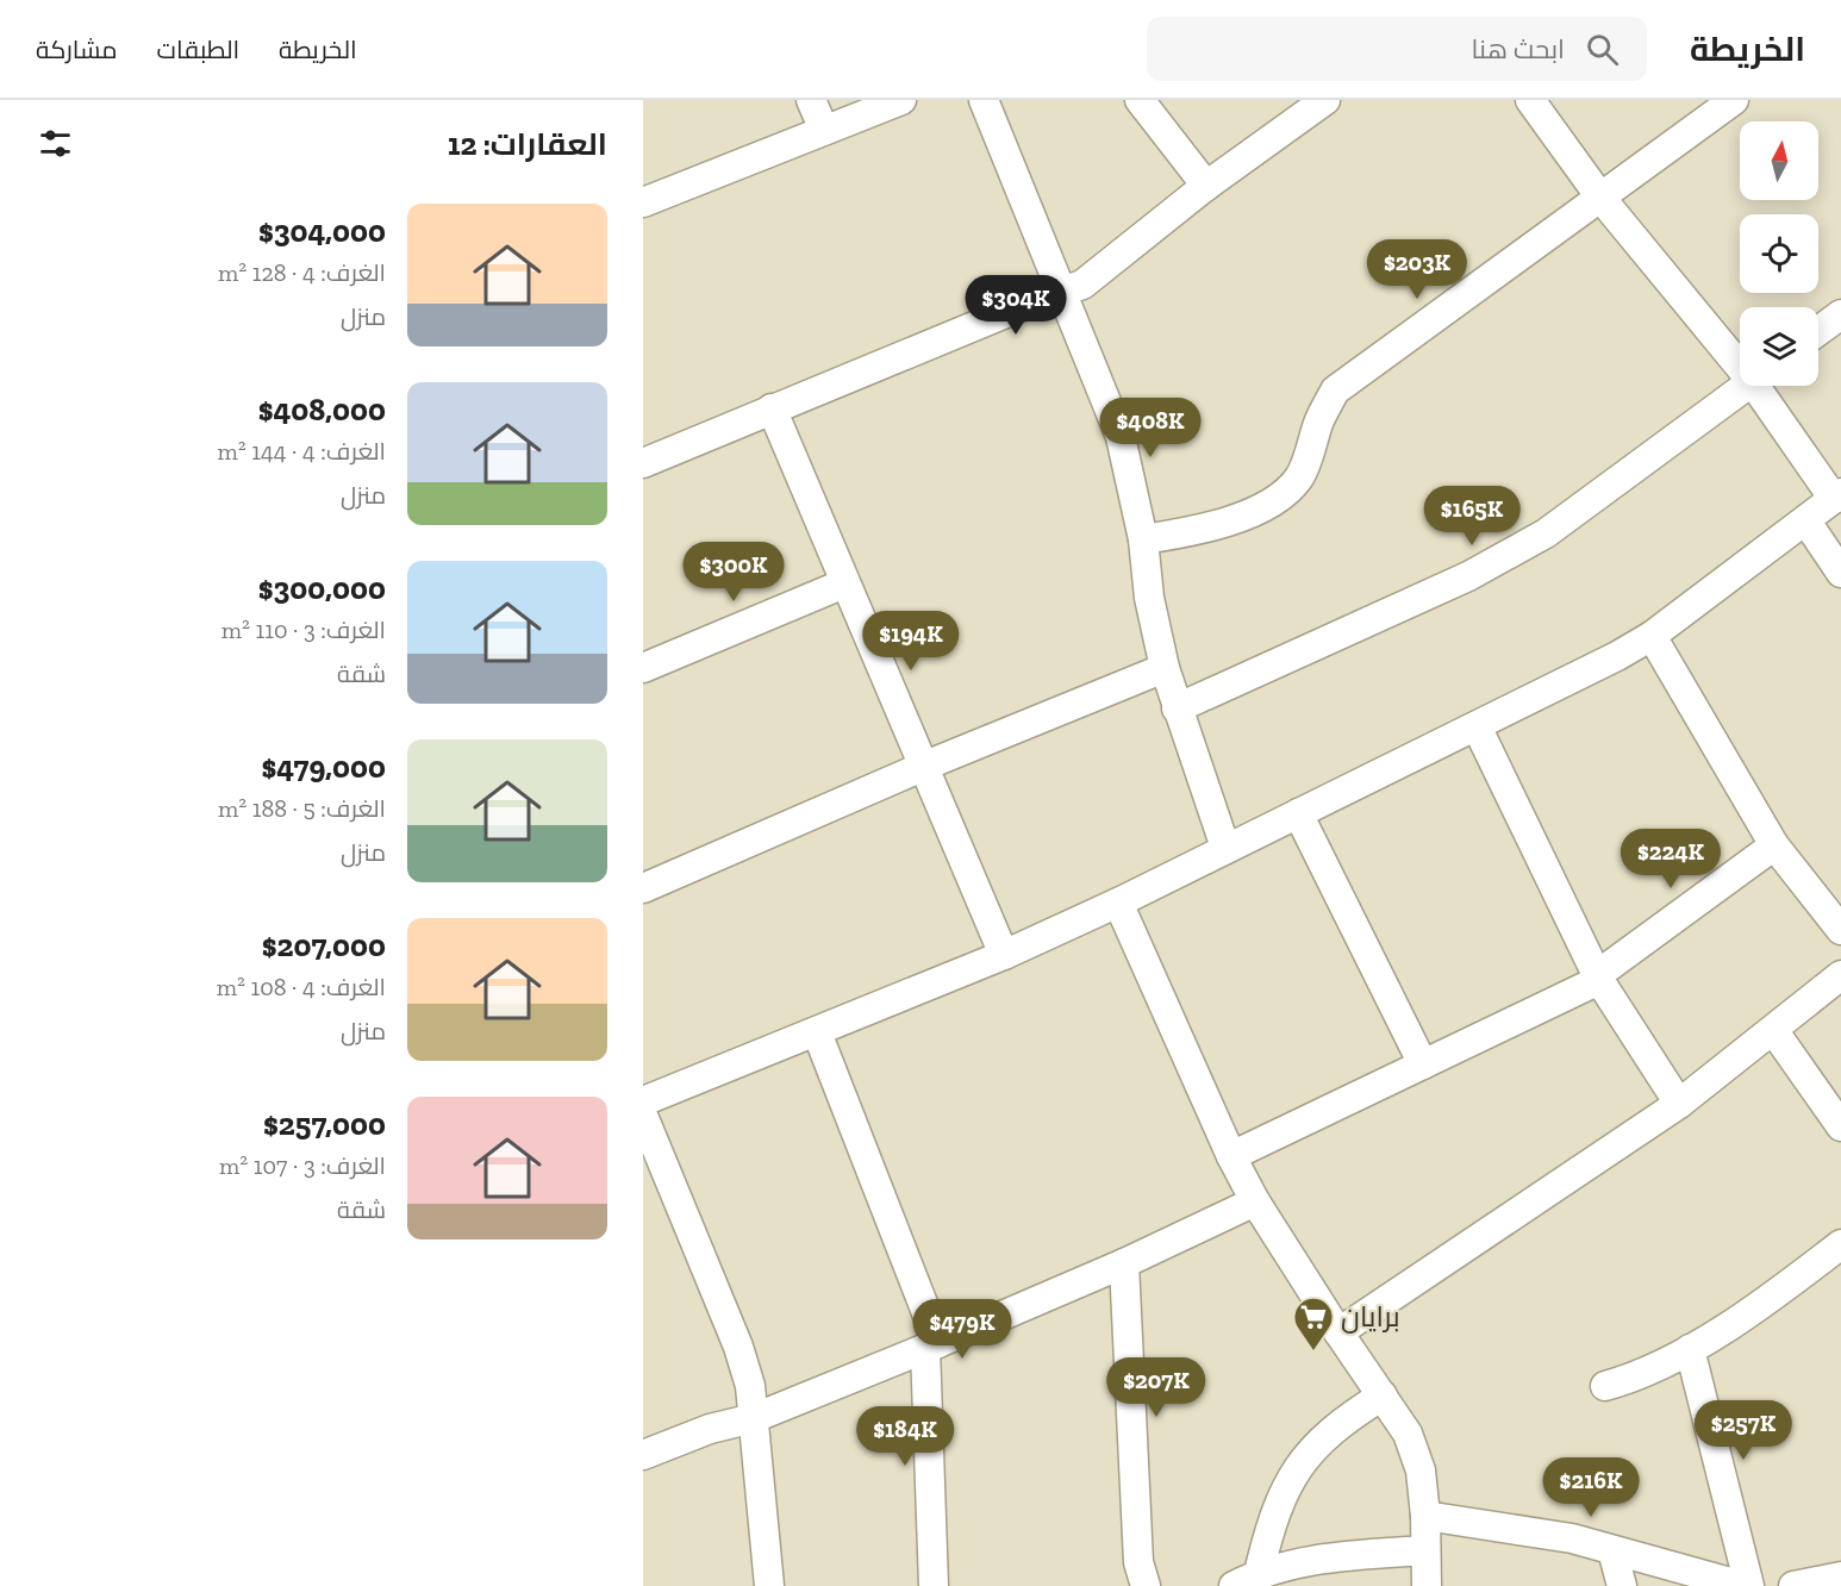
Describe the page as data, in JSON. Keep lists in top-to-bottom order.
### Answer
{
  "places": {
    "supermarket": ["برايان"]
  },
  "north": "top",
  "page": {
    "header": "الخريطة",
    "search": "ابحث هنا",
    "nav": ["الخريطة", "الطبقات", "مشاركة"],
    "heading": "العقارات: 12",
    "list": [
      {
        "name": "$304,000",
        "note": "الغرف: 4 · 128 m² · منزل"
      },
      {
        "name": "$408,000",
        "note": "الغرف: 4 · 144 m² · منزل"
      },
      {
        "name": "$300,000",
        "note": "الغرف: 3 · 110 m² · شقة"
      },
      {
        "name": "$479,000",
        "note": "الغرف: 5 · 188 m² · منزل"
      },
      {
        "name": "$207,000",
        "note": "الغرف: 4 · 108 m² · منزل"
      },
      {
        "name": "$257,000",
        "note": "الغرف: 3 · 107 m² · شقة"
      }
    ],
    "price": [
      "$203K",
      "$304K",
      "$408K",
      "$165K",
      "$300K",
      "$194K",
      "$224K",
      "$479K",
      "$207K",
      "$257K",
      "$184K",
      "$216K"
    ]
  }
}
